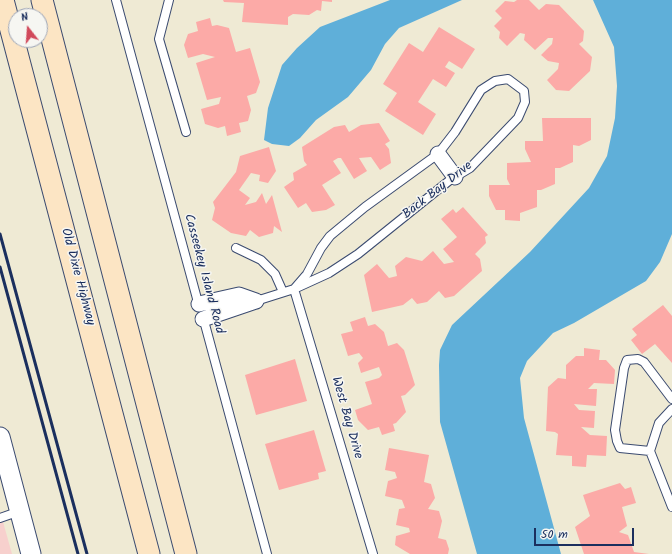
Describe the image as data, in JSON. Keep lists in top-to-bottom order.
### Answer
{
  "streets": {
    "main road": ["Old Dixie Highway"],
    "street": ["Back Bay Drive"],
    "lane": ["Casseekey Island Road", "West Bay Drive"]
  },
  "crossings": [
    ["Back Bay Drive", "Casseekey Island Road"],
    ["Back Bay Drive", "West Bay Drive"]
  ],
  "scale_bar": "50 m",
  "north": "top"
}
